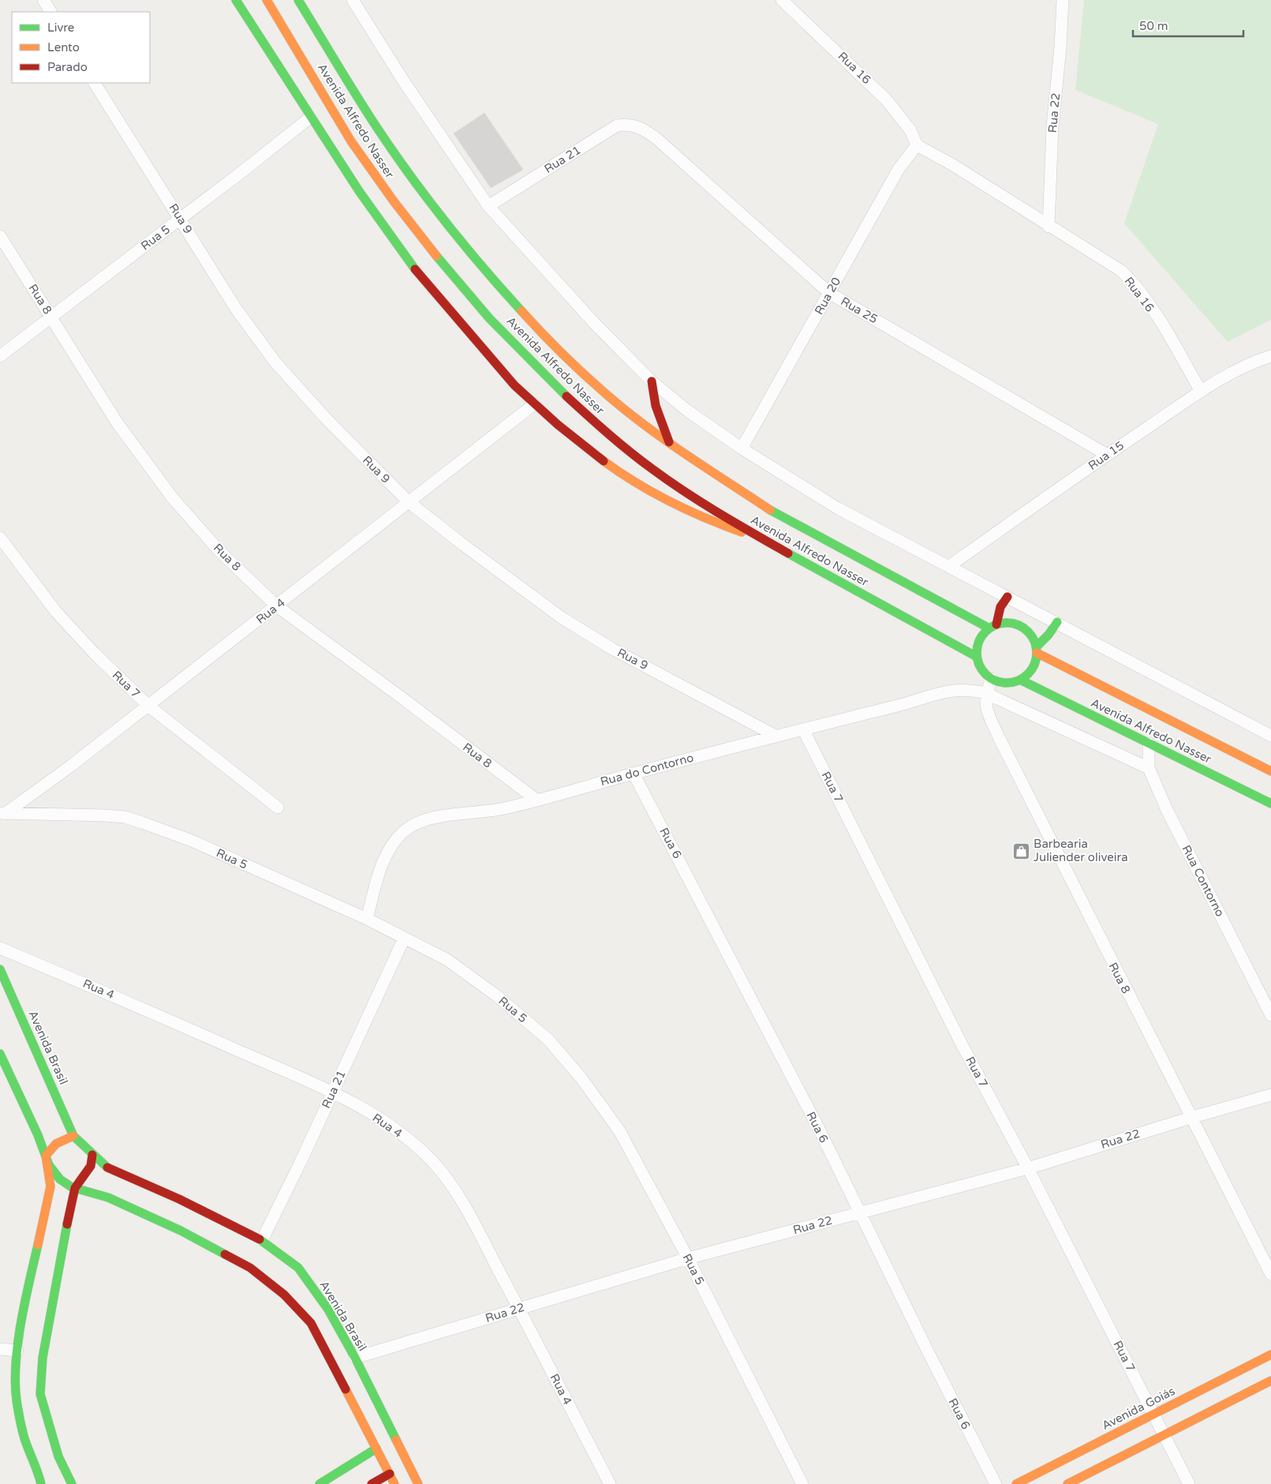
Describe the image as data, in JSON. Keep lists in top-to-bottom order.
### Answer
{
  "streets": {
    "street": [
      "Rua 16",
      "Rua 22",
      "Avenida Alfredo Nasser",
      "Rua 21",
      "Rua 9",
      "Rua 5",
      "Rua 20",
      "Rua 8",
      "Rua 25",
      "Rua 15",
      "Rua 4",
      "Rua 7",
      "Rua do Contorno",
      "Rua 6",
      "Rua Contorno",
      "Avenida Brasil",
      "Avenida Goiás"
    ]
  },
  "crossings": [
    ["Rua 16", "Rua 22"],
    ["Rua 16", "Rua 20"],
    ["Rua 16", "Rua 15"],
    ["Rua 22", "Rua 5"],
    ["Rua 22", "Rua 8"],
    ["Rua 22", "Rua 4"],
    ["Rua 22", "Rua 7"],
    ["Rua 22", "Rua 6"],
    ["Rua 22", "Avenida Brasil"],
    ["Avenida Alfredo Nasser", "Rua 8"],
    ["Avenida Alfredo Nasser", "Rua Contorno"],
    ["Rua 21", "Rua 5"],
    ["Rua 21", "Rua 25"],
    ["Rua 21", "Rua 4"],
    ["Rua 21", "Avenida Brasil"],
    ["Rua 9", "Rua 5"],
    ["Rua 9", "Rua 4"],
    ["Rua 9", "Rua do Contorno"],
    ["Rua 5", "Rua 8"],
    ["Rua 5", "Rua 4"],
    ["Rua 5", "Rua do Contorno"],
    ["Rua 20", "Rua 25"],
    ["Rua 8", "Rua 4"],
    ["Rua 8", "Rua do Contorno"],
    ["Rua 25", "Rua 15"],
    ["Rua 4", "Rua 7"],
    ["Rua 7", "Rua do Contorno"],
    ["Rua 7", "Avenida Goiás"],
    ["Rua do Contorno", "Rua 6"],
    ["Rua do Contorno", "Rua Contorno"]
  ],
  "places": {
    "shop": ["Barbearia Juliender oliveira"]
  },
  "legend": ["Livre", "Lento", "Parado"],
  "scale_bar": "50 m"
}
